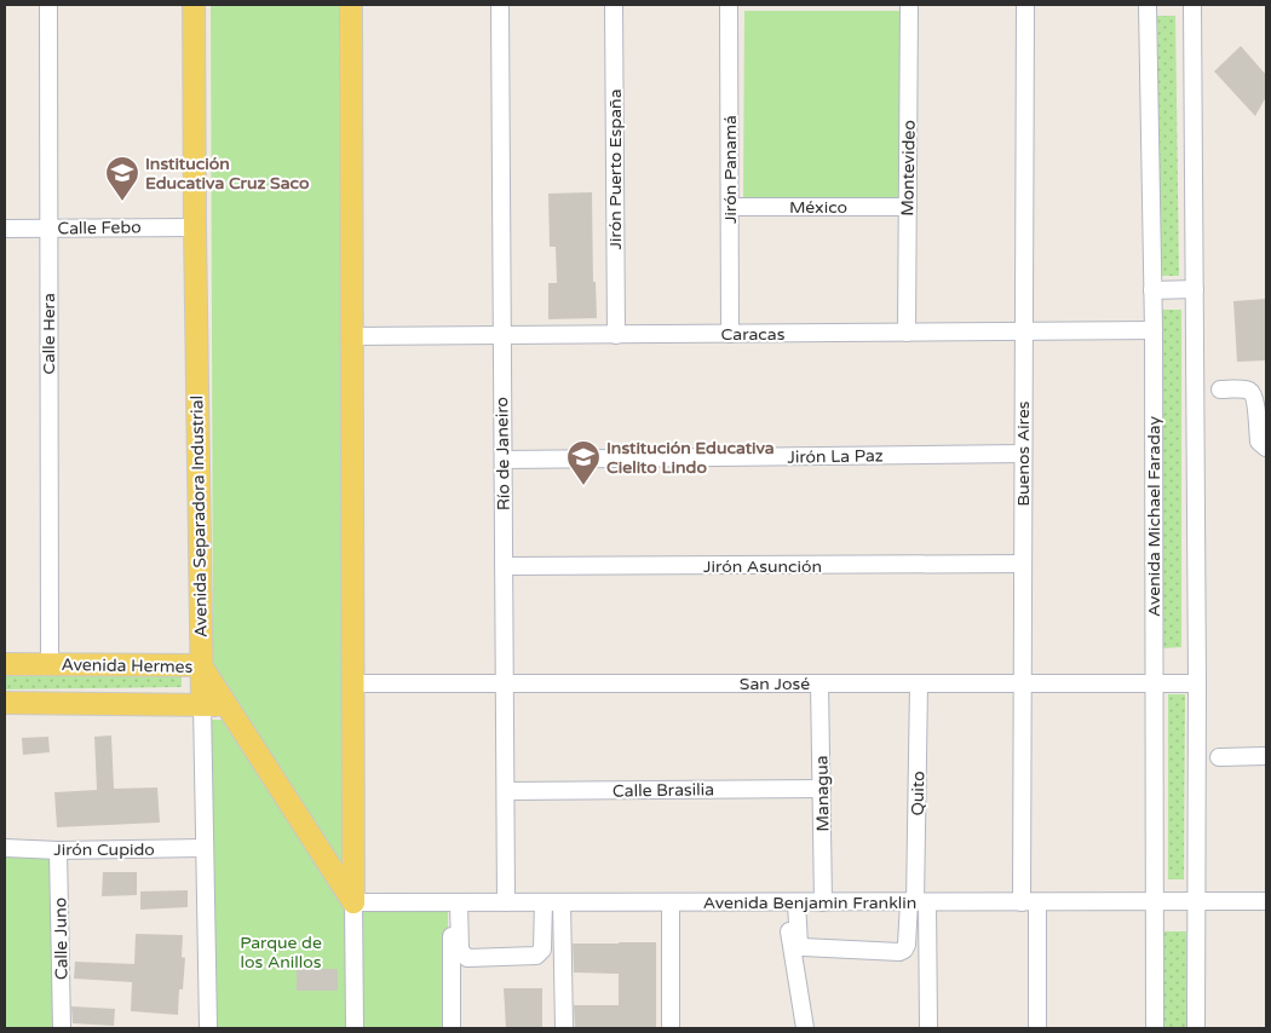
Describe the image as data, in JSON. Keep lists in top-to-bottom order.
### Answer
{
  "streets": {
    "main road": ["Avenida Separadora Industrial", "Avenida Hermes"],
    "street": [
      "Montevideo",
      "Jirón Puerto España",
      "Jirón Panamá",
      "México",
      "Calle Febo",
      "Calle Hera",
      "Caracas",
      "Río de Janeiro",
      "Buenos Aires",
      "Jirón La Paz",
      "Avenida Michael Faraday",
      "Jirón Asunción",
      "San José",
      "Calle Brasilia",
      "Managua",
      "Quito",
      "Jirón Cupido",
      "Avenida Benjamin Franklin",
      "Calle Juno"
    ]
  },
  "crossings": [
    ["Montevideo", "México"],
    ["Montevideo", "Caracas"],
    ["Jirón Puerto España", "Caracas"],
    ["Jirón Panamá", "México"],
    ["Jirón Panamá", "Caracas"],
    ["Calle Febo", "Calle Hera"],
    ["Calle Febo", "Avenida Separadora Industrial"],
    ["Calle Hera", "Avenida Hermes"],
    ["Caracas", "Río de Janeiro"],
    ["Caracas", "Buenos Aires"],
    ["Caracas", "Avenida Michael Faraday"],
    ["Río de Janeiro", "Jirón La Paz"],
    ["Río de Janeiro", "Jirón Asunción"],
    ["Río de Janeiro", "San José"],
    ["Río de Janeiro", "Calle Brasilia"],
    ["Río de Janeiro", "Avenida Benjamin Franklin"],
    ["Buenos Aires", "Jirón La Paz"],
    ["Buenos Aires", "Jirón Asunción"],
    ["Buenos Aires", "San José"],
    ["Buenos Aires", "Avenida Benjamin Franklin"],
    ["Avenida Separadora Industrial", "Avenida Hermes"],
    ["Avenida Separadora Industrial", "Jirón Cupido"],
    ["Avenida Michael Faraday", "San José"],
    ["Avenida Michael Faraday", "Avenida Benjamin Franklin"],
    ["Avenida Hermes", "Avenida Benjamin Franklin"],
    ["San José", "Managua"],
    ["San José", "Quito"],
    ["Calle Brasilia", "Managua"],
    ["Managua", "Avenida Benjamin Franklin"],
    ["Quito", "Avenida Benjamin Franklin"],
    ["Jirón Cupido", "Calle Juno"]
  ],
  "parks": ["Parque de los Anillos"],
  "places": {
    "school or university": ["Institución Educativa Cruz Saco", "Institución Educativa Cielito Lindo"]
  }
}
